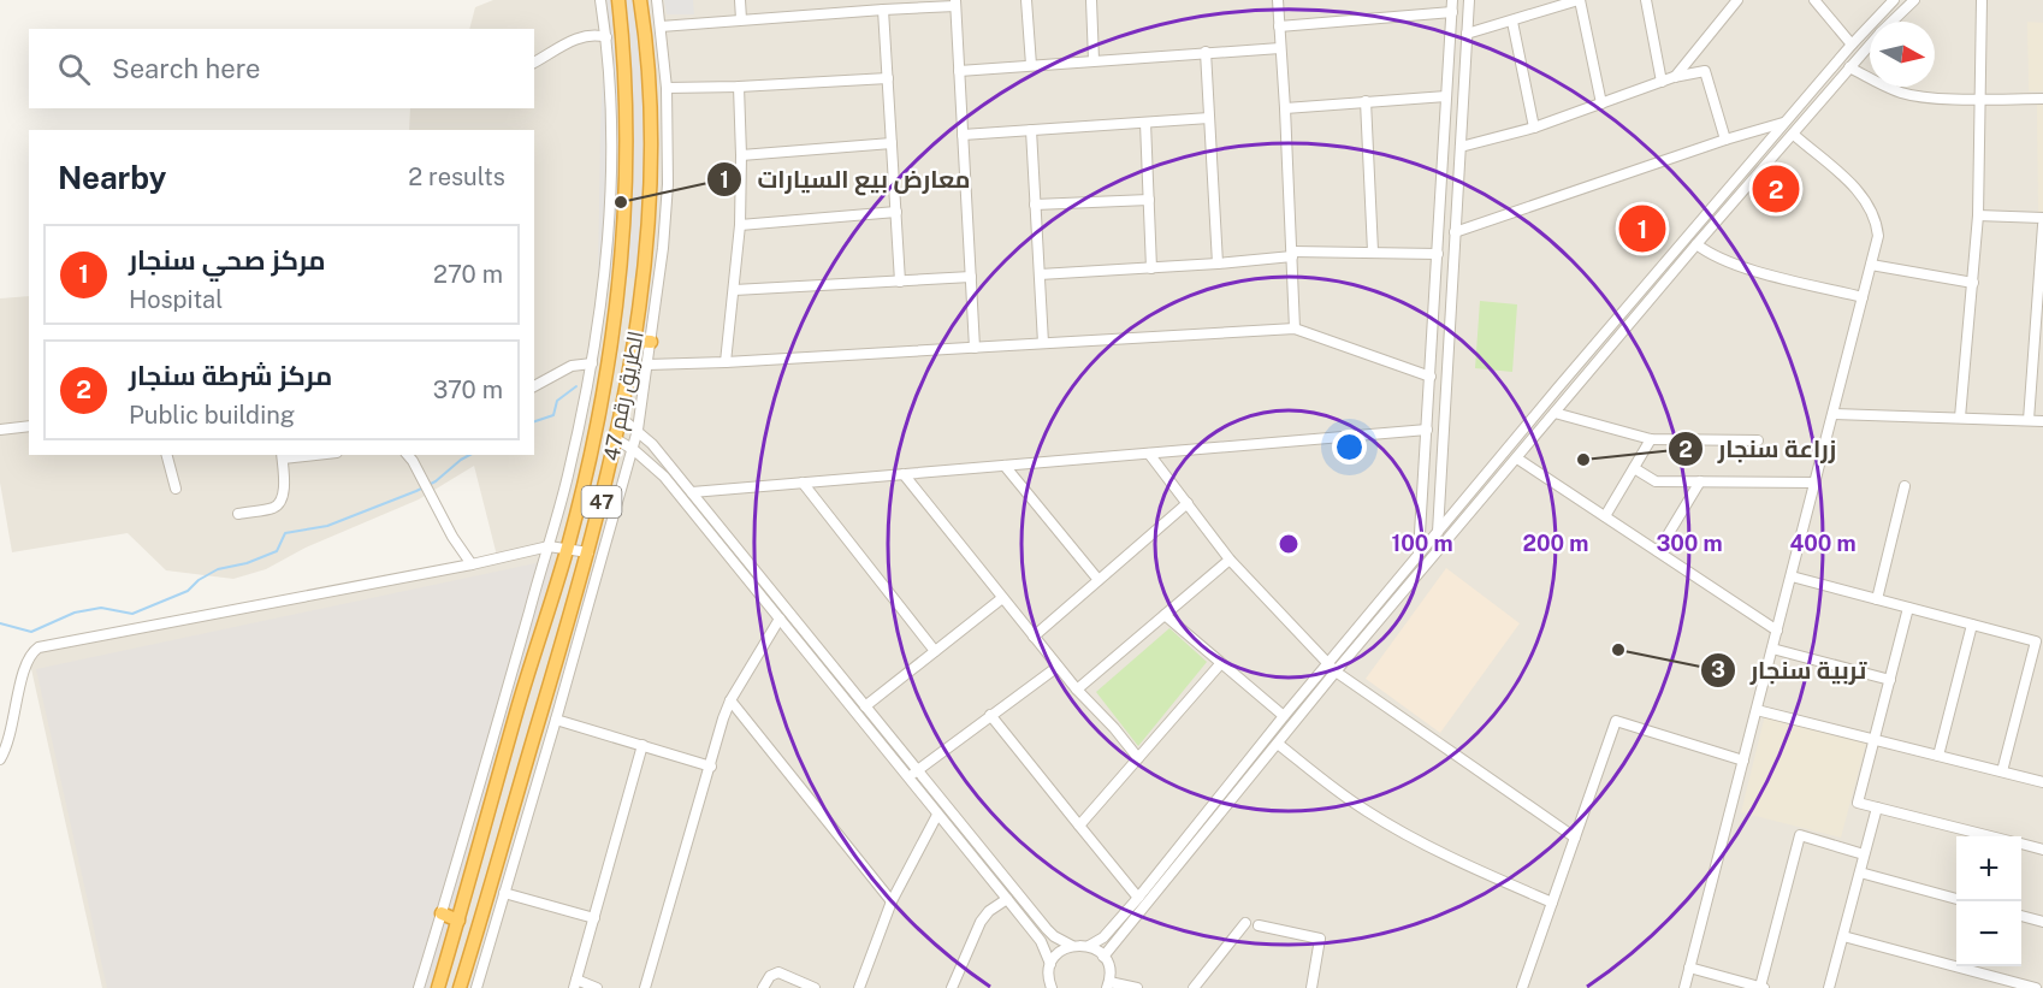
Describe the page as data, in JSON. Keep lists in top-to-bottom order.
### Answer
{
  "streets": {
    "highway": ["الطريق رقم 47", "47"]
  },
  "places": ["معارض بيع السيارات", "زراعة سنجار", "تربية سنجار"],
  "north": "right",
  "page": {
    "search": "Search here",
    "heading": ["Nearby", "2 results"],
    "pins": ["2", "1"],
    "list": [
      {
        "mark": "1",
        "name": "مركز صحي سنجار",
        "note": "Hospital",
        "value": "270 m"
      },
      {
        "mark": "2",
        "name": "مركز شرطة سنجار",
        "note": "Public building",
        "value": "370 m"
      }
    ],
    "map_buttons": ["+", "−"]
  },
  "rings": [
    "100 m",
    "200 m",
    "300 m",
    "400 m"
  ]
}
